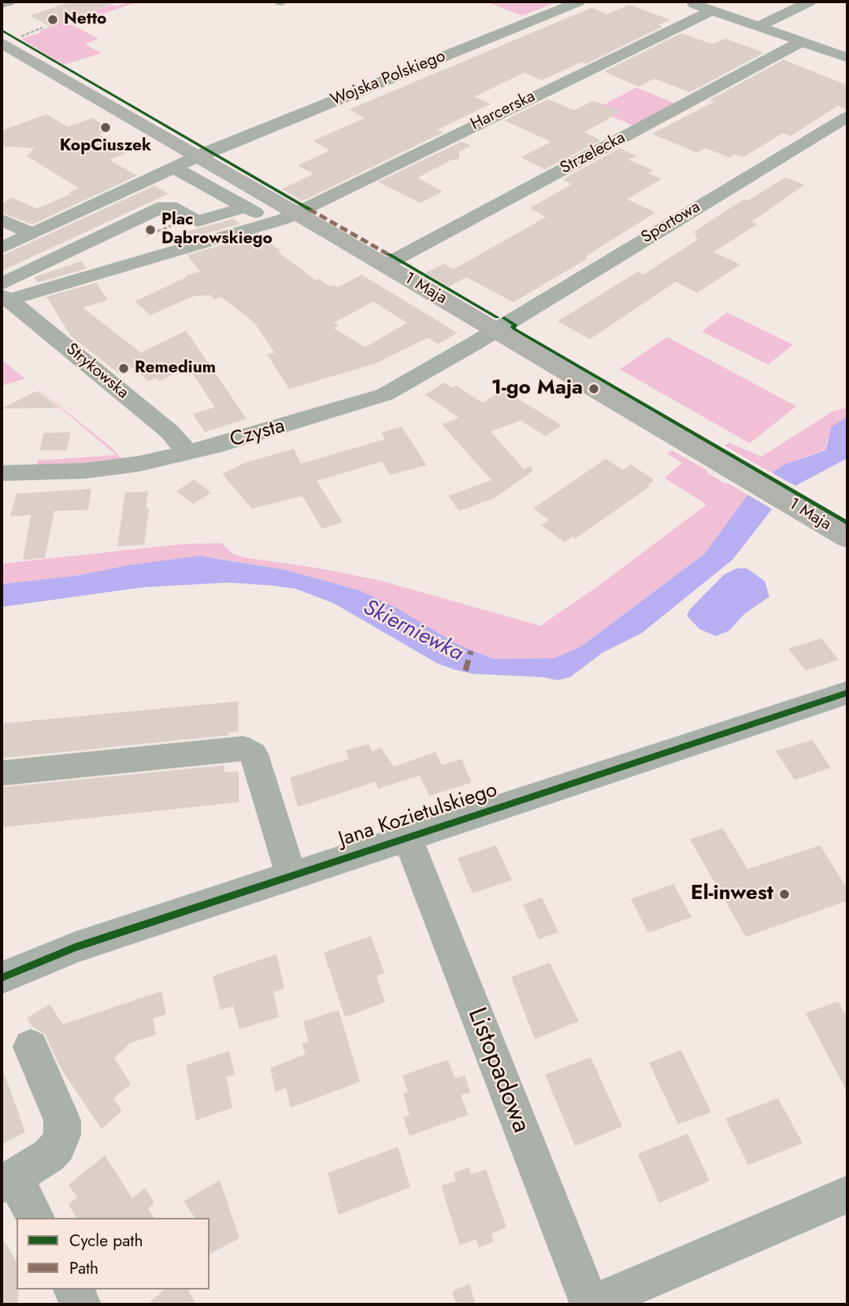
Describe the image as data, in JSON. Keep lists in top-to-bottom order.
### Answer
{
  "streets": {
    "main road": ["1 Maja"],
    "street": [
      "Wojska Polskiego",
      "Harcerska",
      "Strzelecka",
      "Sportowa",
      "Strykowska",
      "Czysta",
      "Jana Kozietulskiego",
      "Listopadowa"
    ]
  },
  "crossings": [
    ["Wojska Polskiego", "1 Maja"],
    ["Harcerska", "1 Maja"],
    ["Strzelecka", "1 Maja"],
    ["Sportowa", "1 Maja"],
    ["Sportowa", "Czysta"],
    ["1 Maja", "Czysta"],
    ["Strykowska", "Czysta"],
    ["Jana Kozietulskiego", "Listopadowa"]
  ],
  "water": ["Skierniewka"],
  "places": [
    "Netto",
    "KopCiuszek",
    "Plac Dąbrowskiego",
    "Remedium",
    "1-go Maja",
    "El-inwest"
  ],
  "legend": ["Cycle path", "Path"]
}
